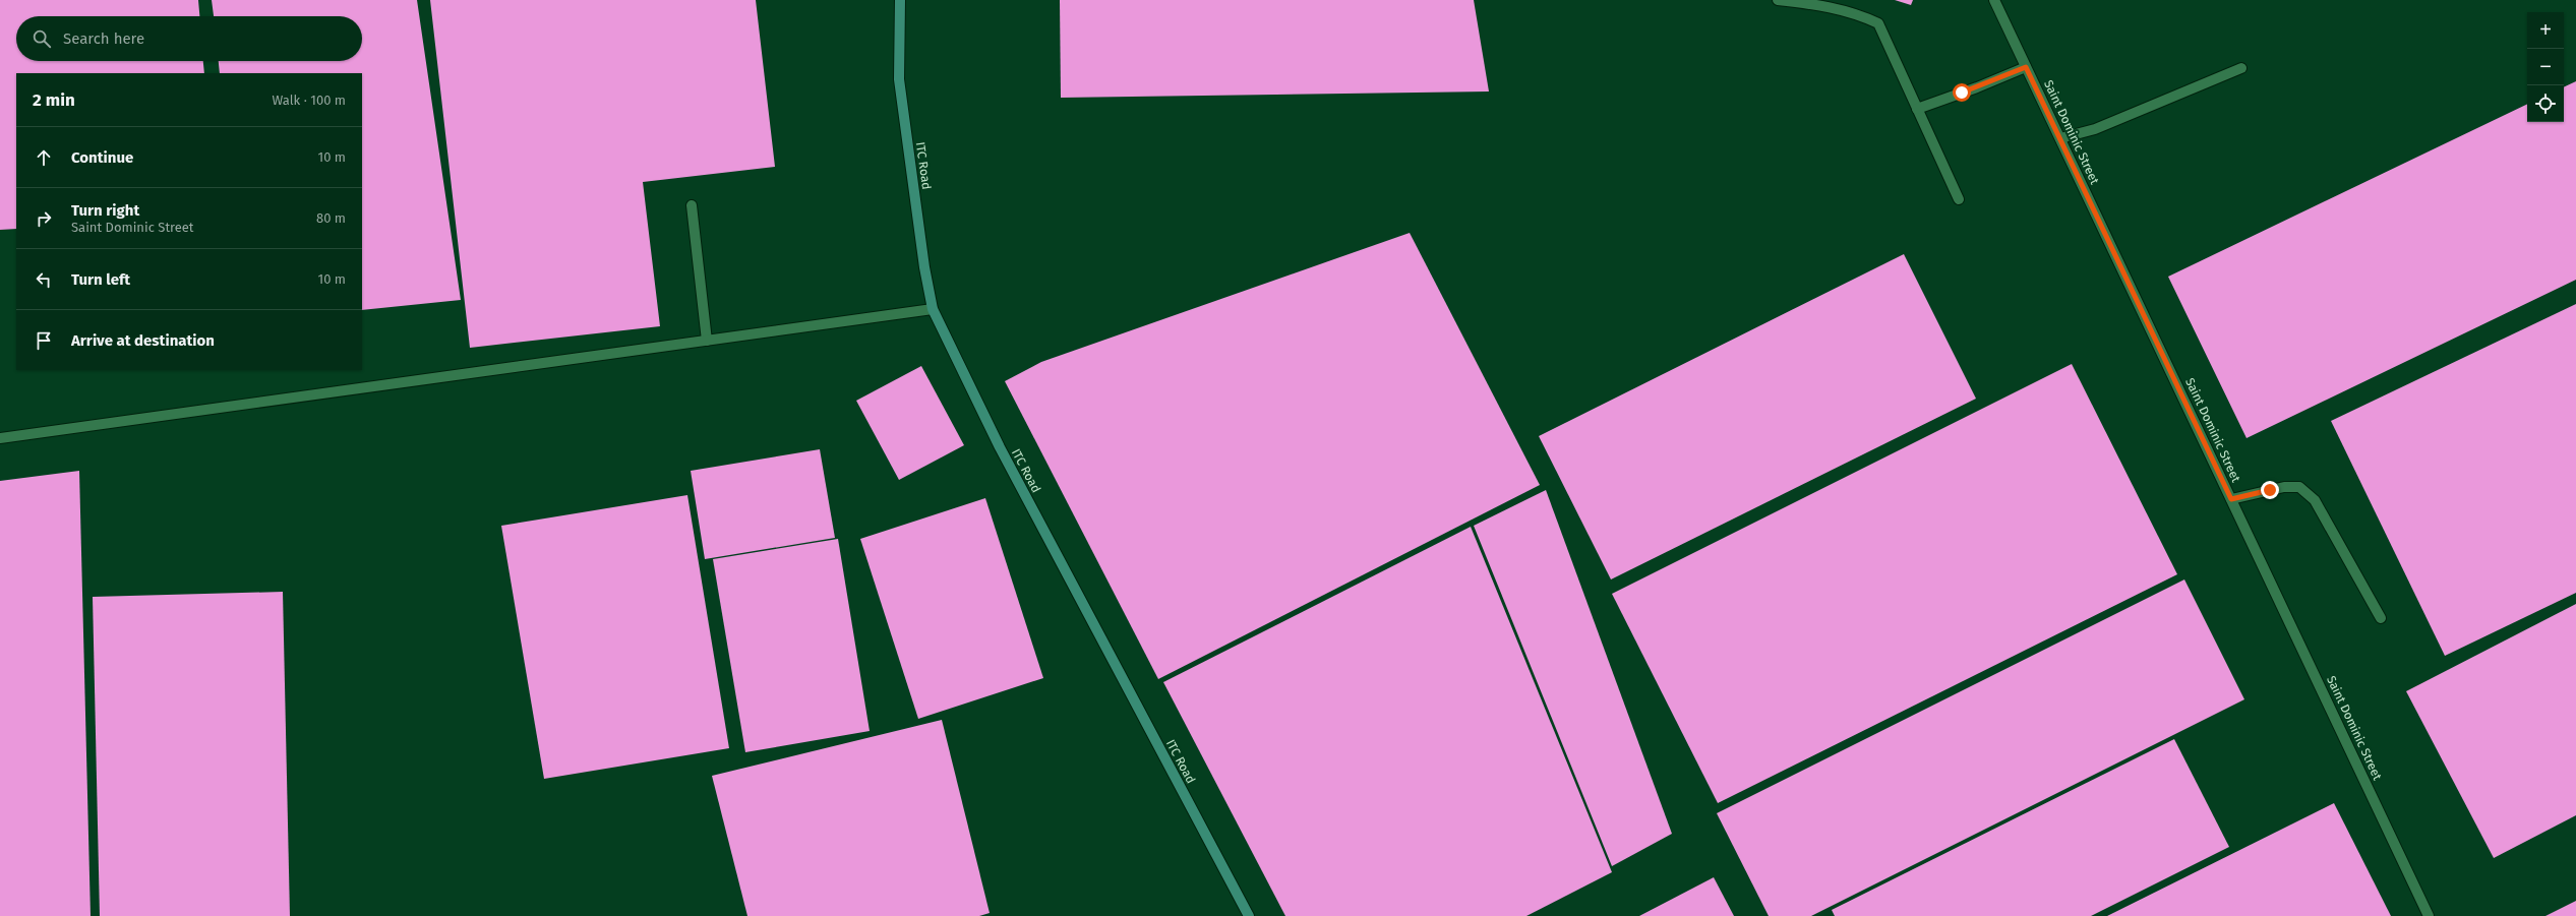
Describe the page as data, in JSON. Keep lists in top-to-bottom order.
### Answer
{
  "streets": {
    "street": ["ITC Road"],
    "lane": ["Saint Dominic Street"]
  },
  "page": {
    "map_buttons": ["+", "−"],
    "search": "Search here",
    "heading": ["2 min", "Walk · 100 m"],
    "list": [
      ["Continue", "10 m"],
      ["Turn right", "Saint Dominic Street", "80 m"],
      ["Turn left", "10 m"],
      "Arrive at destination"
    ]
  }
}
